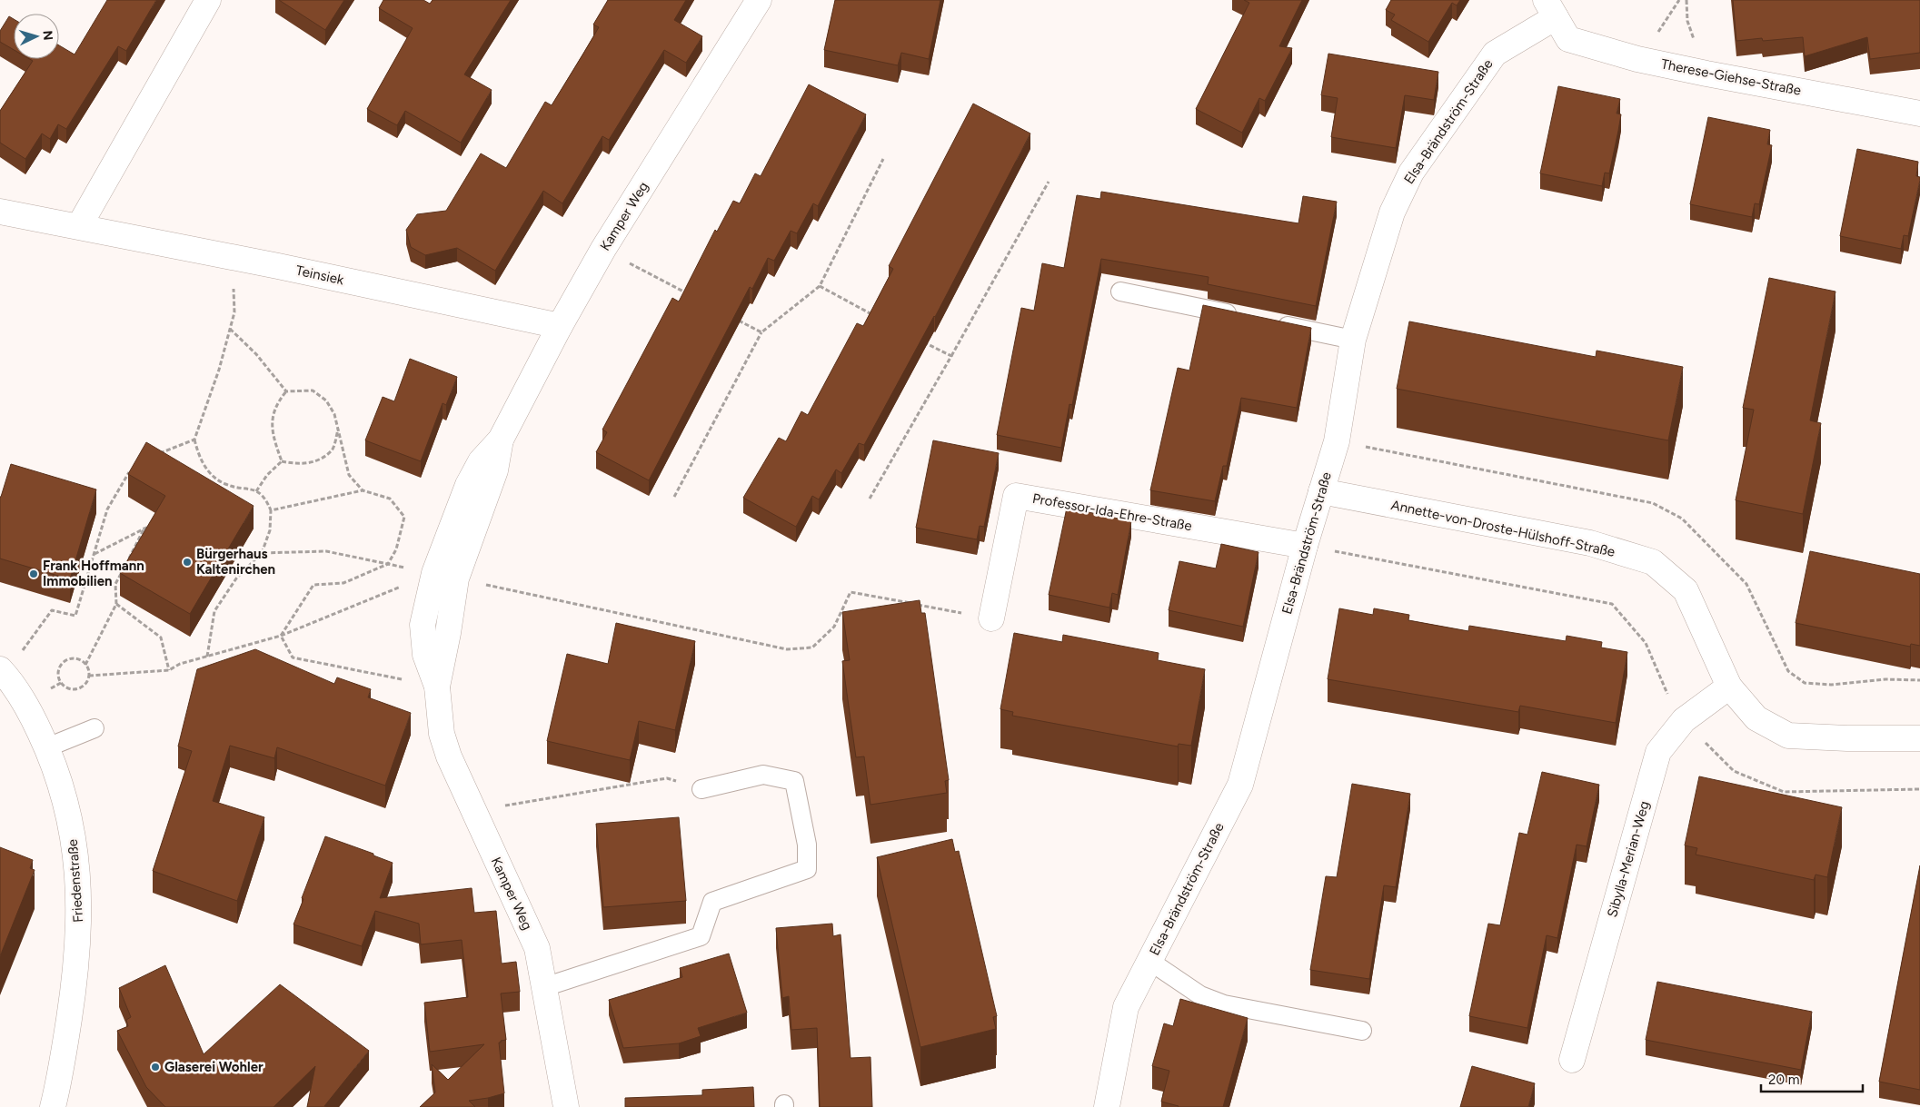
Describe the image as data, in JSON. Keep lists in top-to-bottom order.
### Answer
{
  "streets": {
    "street": [
      "Therese-Giehse-Straße",
      "Elsa-Brändström-Straße",
      "Kamper Weg",
      "Teinsiek",
      "Professor-Ida-Ehre-Straße",
      "Annette-von-Droste-Hülshoff-Straße",
      "Sibylla-Merian-Weg",
      "Friedenstraße"
    ]
  },
  "crossings": [
    ["Therese-Giehse-Straße", "Elsa-Brändström-Straße"],
    ["Elsa-Brändström-Straße", "Professor-Ida-Ehre-Straße"],
    ["Elsa-Brändström-Straße", "Annette-von-Droste-Hülshoff-Straße"],
    ["Kamper Weg", "Teinsiek"],
    ["Annette-von-Droste-Hülshoff-Straße", "Sibylla-Merian-Weg"]
  ],
  "places": ["Bürgerhaus Kaltenirchen", "Frank Hoffmann Immobilien", "Glaserei Wohler"],
  "scale_bar": "20 m",
  "north": "right"
}
